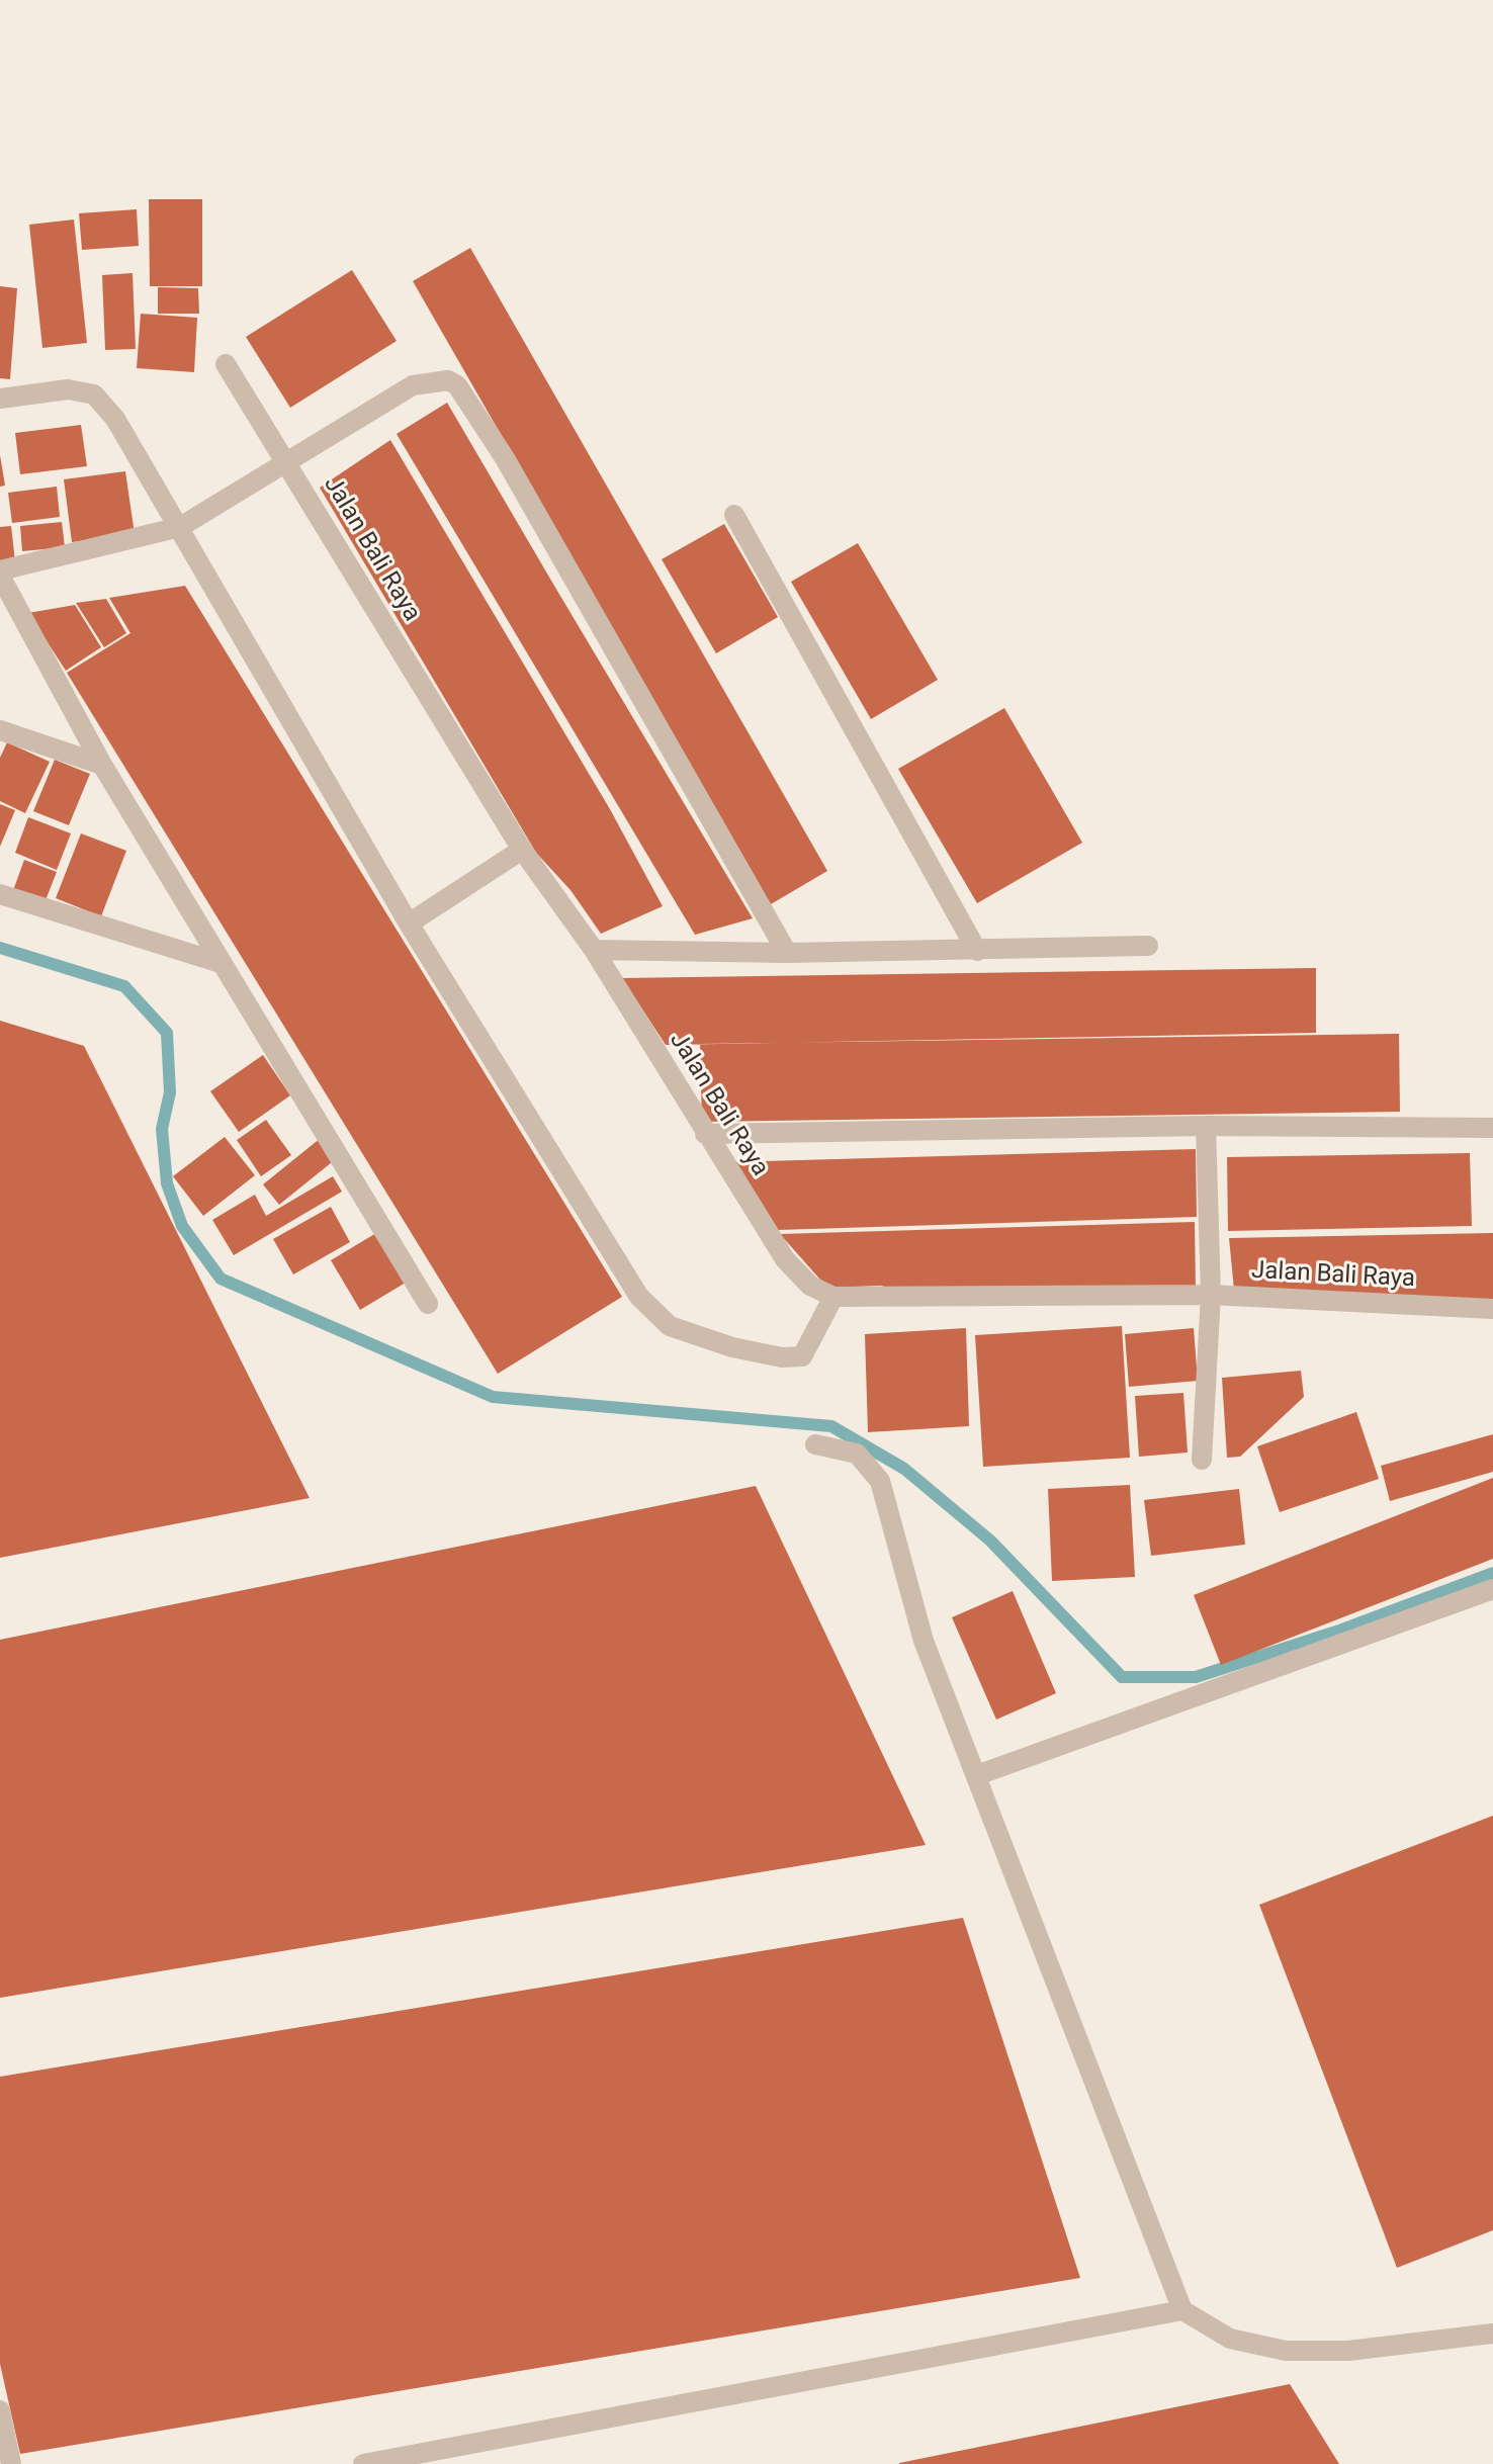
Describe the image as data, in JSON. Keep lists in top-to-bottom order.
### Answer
{
  "streets": {
    "street": ["Jalan Bali Raya"]
  }
}
